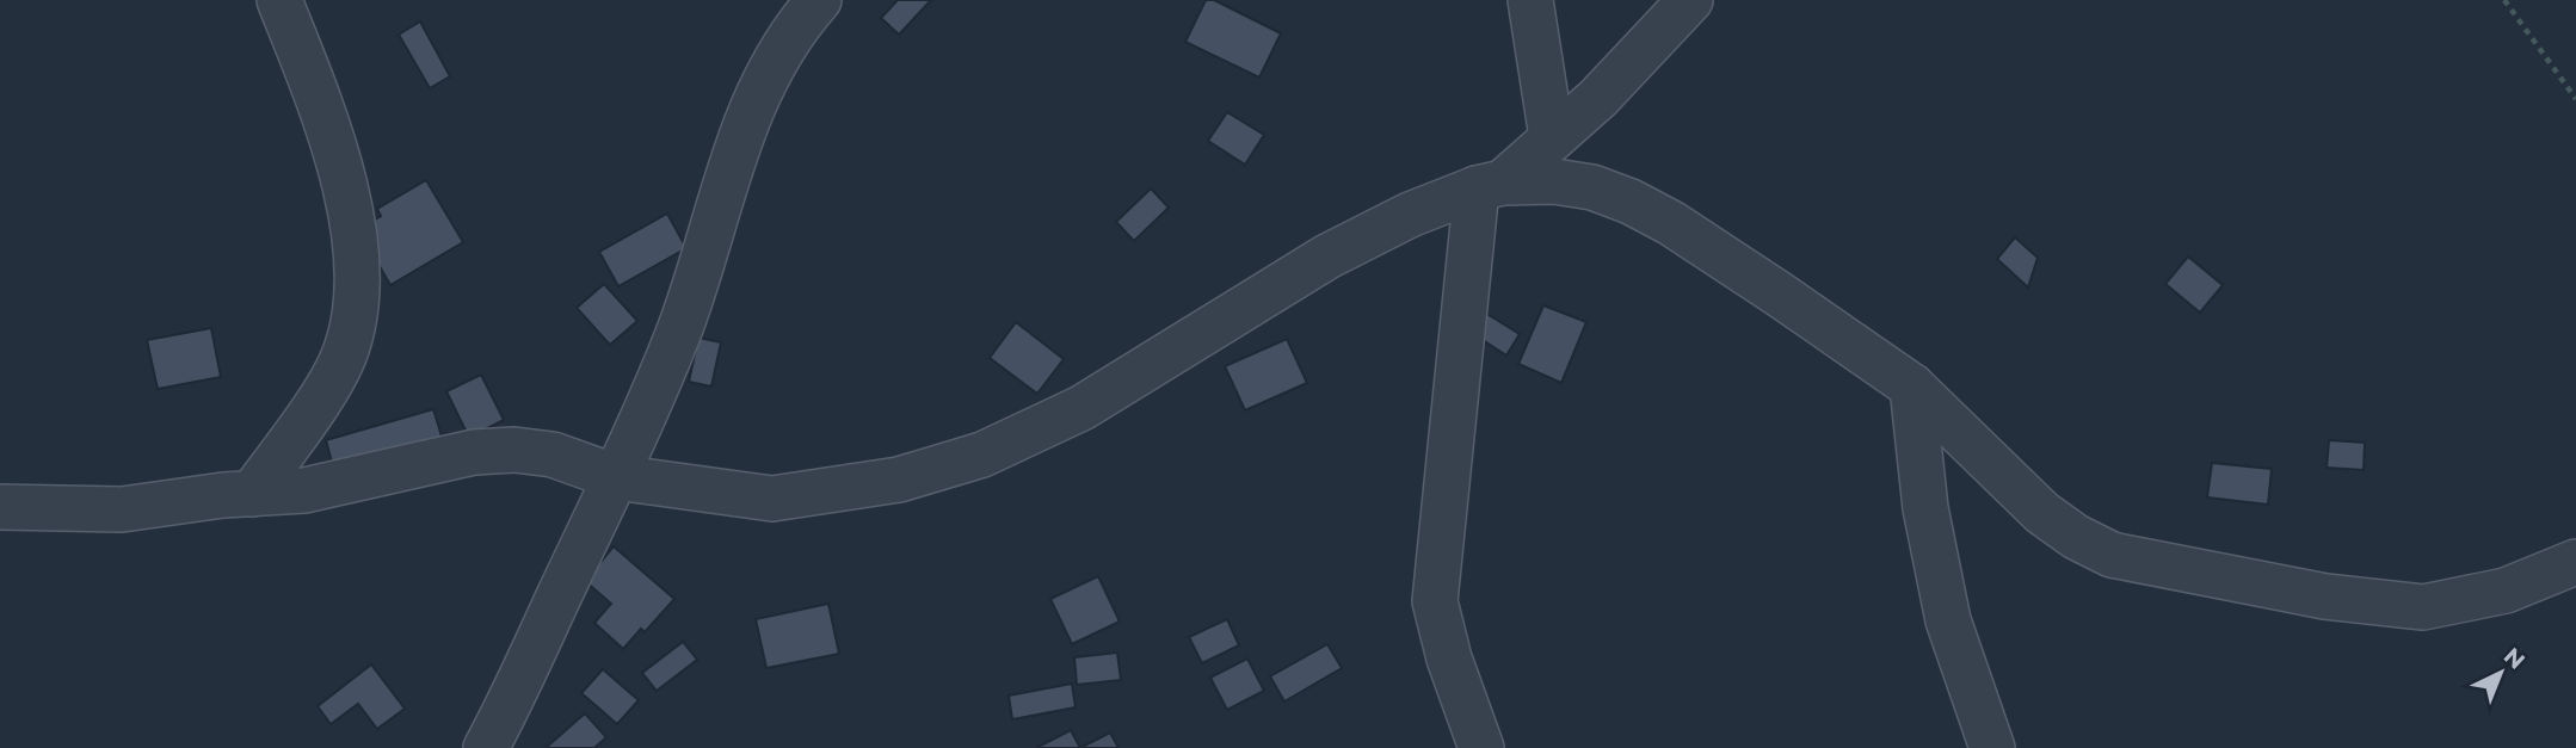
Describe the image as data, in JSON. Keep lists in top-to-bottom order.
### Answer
{
  "north": "top right"
}
